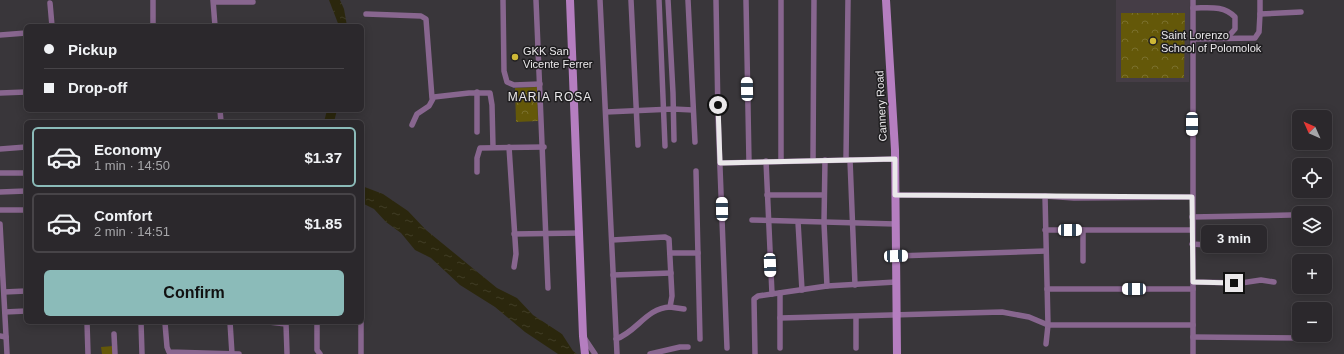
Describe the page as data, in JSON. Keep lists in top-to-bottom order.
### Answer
{
  "streets": {
    "main road": ["Cannery Road"]
  },
  "districts": ["MARIA ROSA"],
  "places": ["Saint Lorenzo School of Polomolok", "GKK San Vicente Ferrer"],
  "north": "top left",
  "page": {
    "banner": ["Pickup", "Drop-off"],
    "map_buttons": ["+", "−"],
    "list": [
      {
        "name": "Economy",
        "note": "1 min · 14:50",
        "value": "$1.37"
      },
      {
        "name": "Comfort",
        "note": "2 min · 14:51",
        "value": "$1.85"
      }
    ],
    "bubble": "3 min",
    "buttons": "Confirm"
  }
}
